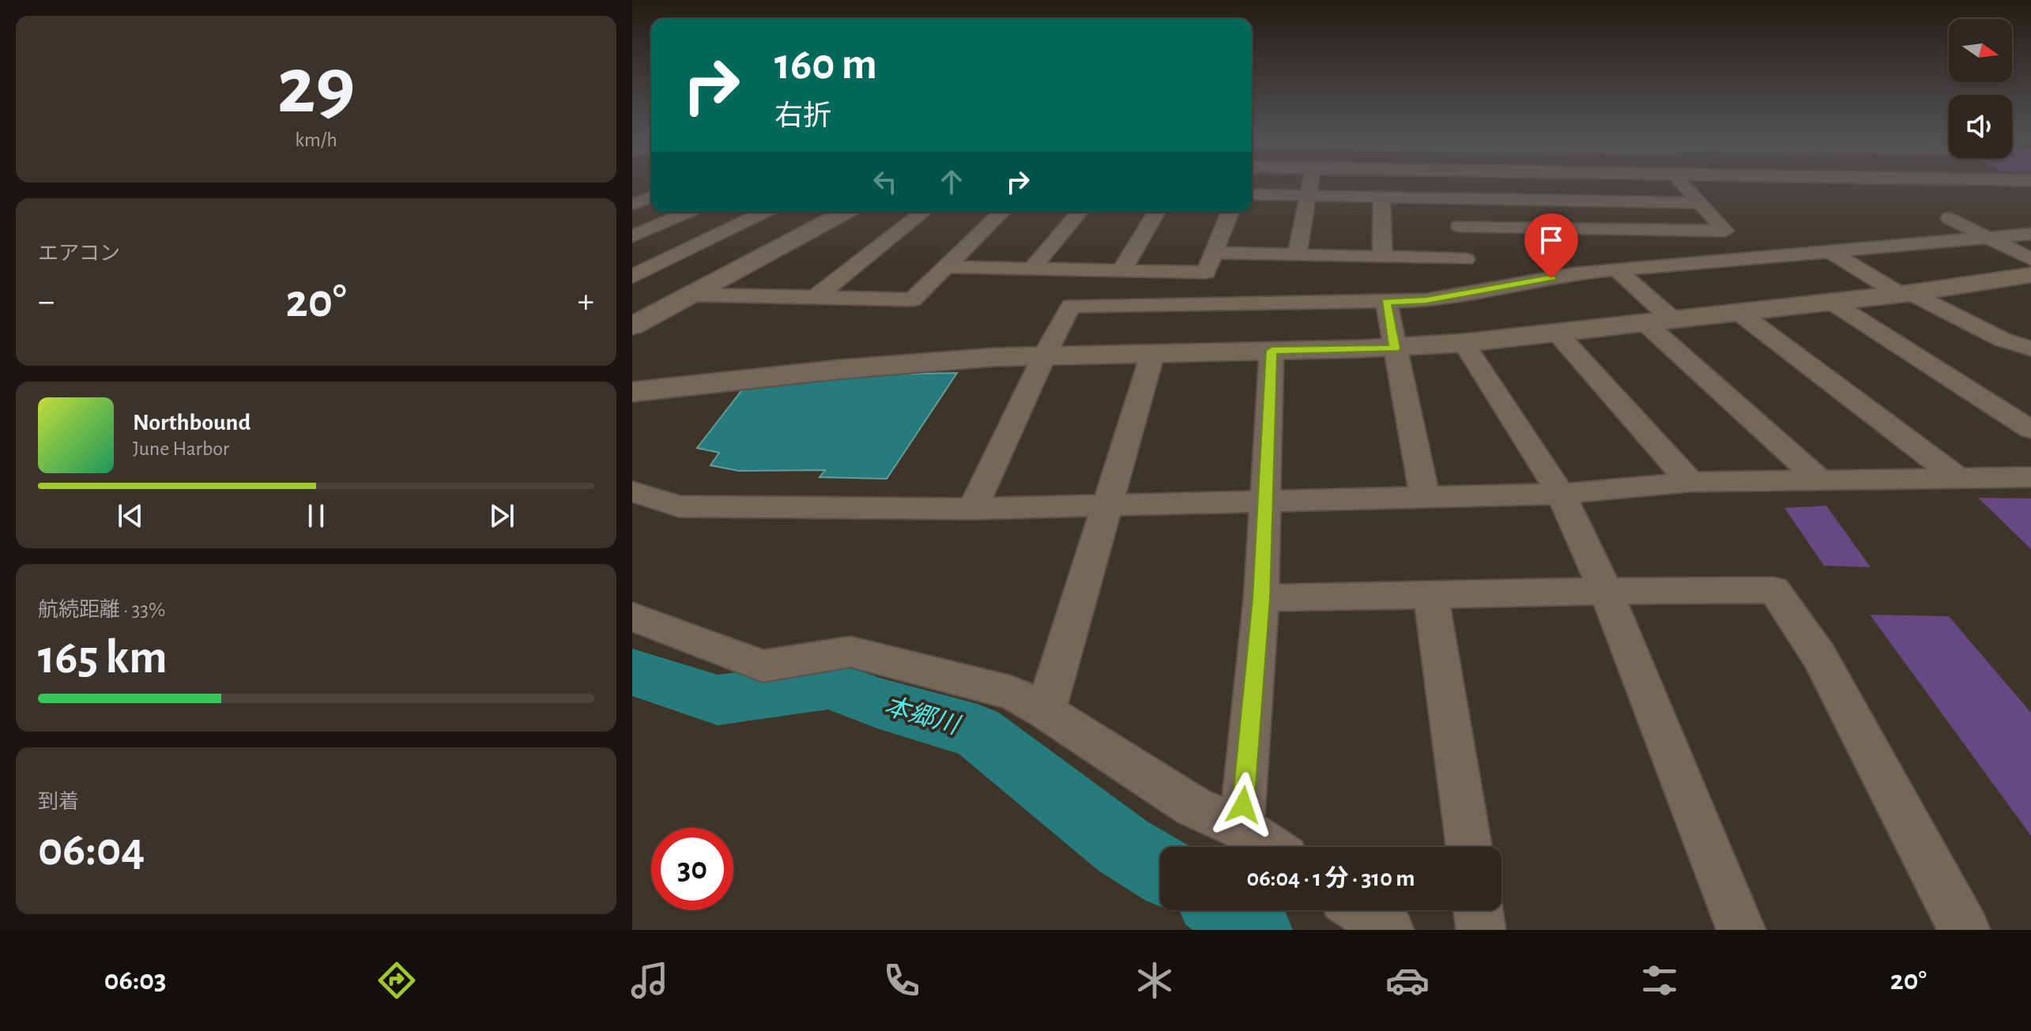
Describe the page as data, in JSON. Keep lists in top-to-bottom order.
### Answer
{
  "water": ["本郷川"],
  "north": "right",
  "page": {
    "tile": [
      ["29", "km/h"],
      "エアコン",
      ["航続距離 · 33%", "165 km"],
      ["到着", "06:04"]
    ],
    "turn": ["160 m", "右折"],
    "heat": ["−", "20°", "+"],
    "song": ["Northbound", "June Harbor"],
    "limit": "30",
    "trip": "06:04 · 1 分 · 310 m",
    "tabs": ["06:03", "20°"]
  }
}
